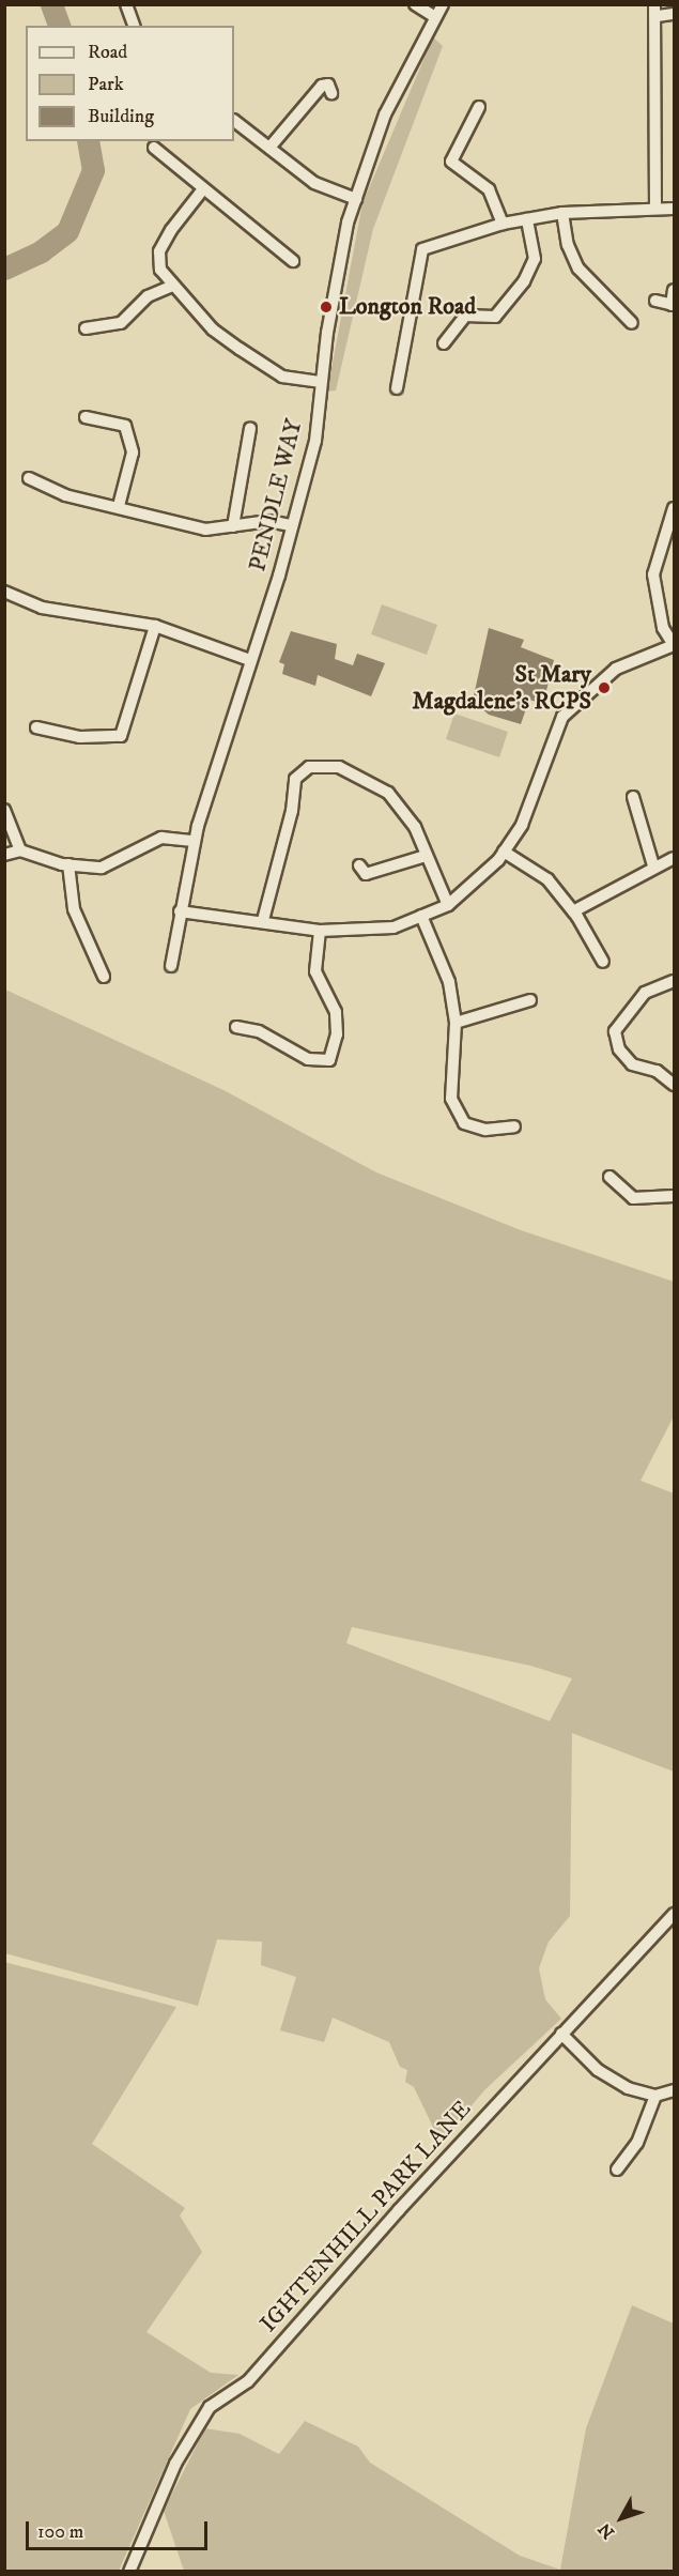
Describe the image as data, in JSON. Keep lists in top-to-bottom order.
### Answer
{
  "streets": {
    "street": ["PENDLE WAY", "IGHTENHILL PARK LANE"]
  },
  "places": ["Longton Road", "St Mary Magdalene's RCPS"],
  "legend": ["Road", "Park", "Building"],
  "scale_bar": "100 m",
  "north": "bottom left"
}
